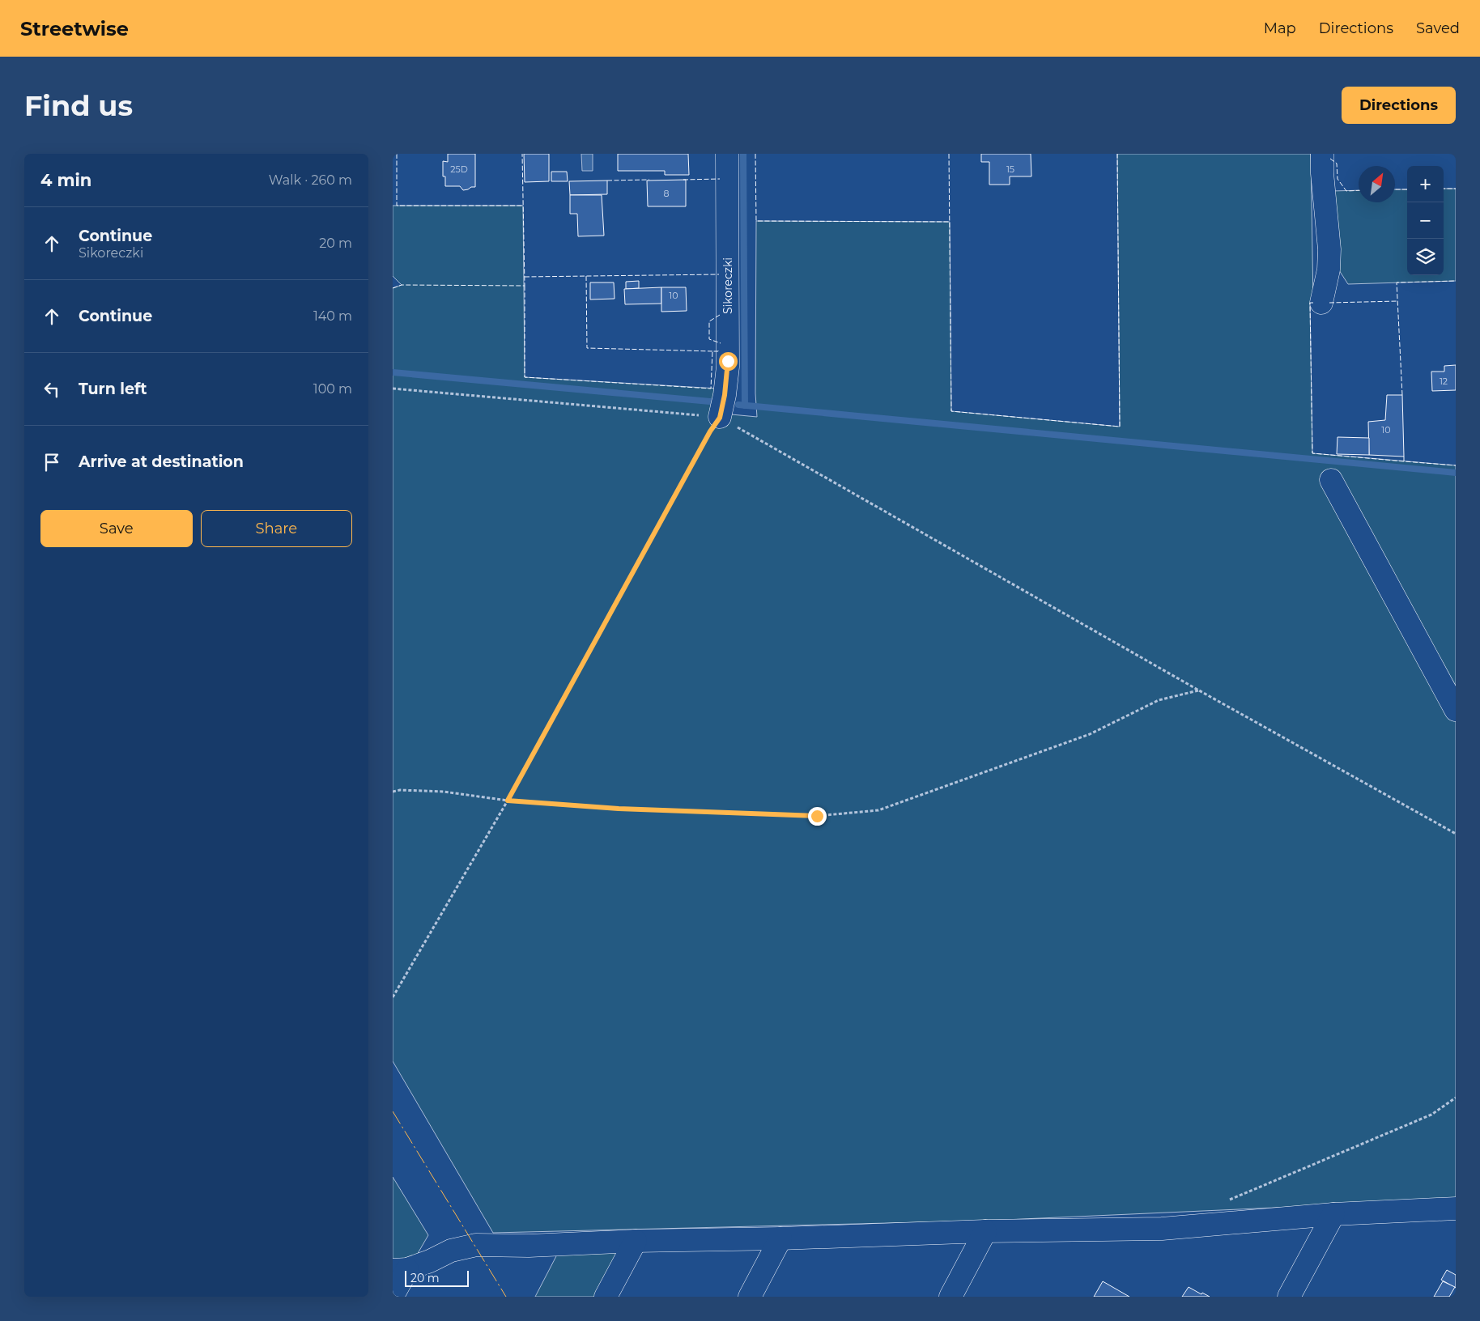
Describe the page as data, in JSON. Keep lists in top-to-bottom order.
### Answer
{
  "streets": {
    "street": ["Sikoreczki"]
  },
  "house_numbers": [
    "25D",
    "15",
    "8",
    "10",
    "12",
    "10"
  ],
  "scale_bar": "20 m",
  "north": "top right",
  "page": {
    "header": "Streetwise",
    "nav": ["Map", "Directions", "Saved"],
    "buttons": [
      "Directions",
      ["Save", "Share"]
    ],
    "title": "Find us",
    "heading": ["4 min", "Walk · 260 m"],
    "map_buttons": ["+", "−"],
    "list": [
      ["Continue", "Sikoreczki", "20 m"],
      ["Continue", "140 m"],
      ["Turn left", "100 m"],
      "Arrive at destination"
    ],
    "scale": "20 m"
  }
}
